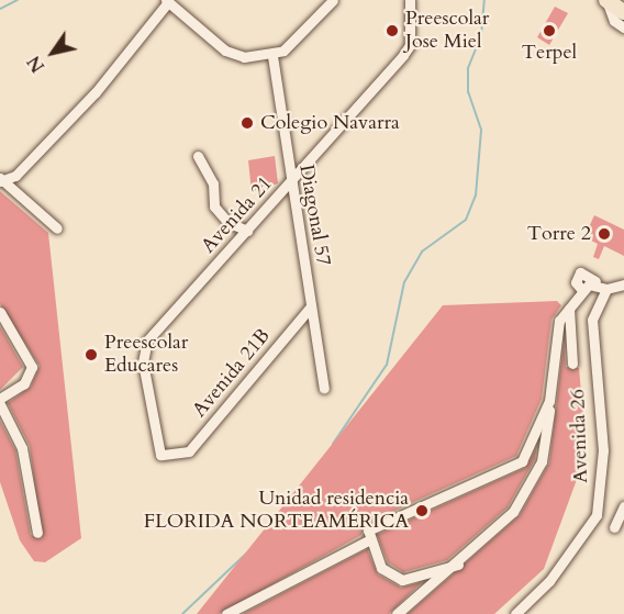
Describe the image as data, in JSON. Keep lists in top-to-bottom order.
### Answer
{
  "streets": {
    "street": [
      "Avenida 21",
      "Diagonal 57",
      "Avenida 21B",
      "Avenida 26"
    ]
  },
  "crossings": [
    ["Avenida 21", "Diagonal 57"],
    ["Avenida 21", "Avenida 21B"],
    ["Diagonal 57", "Avenida 21B"]
  ],
  "places": [
    "Preescolar Jose Miel",
    "Terpel",
    "Colegio Navarra",
    "Torre 2",
    "Preescolar Educares",
    "Unidad residencia FLORIDA NORTEAMÉRICA"
  ],
  "north": "bottom left"
}
